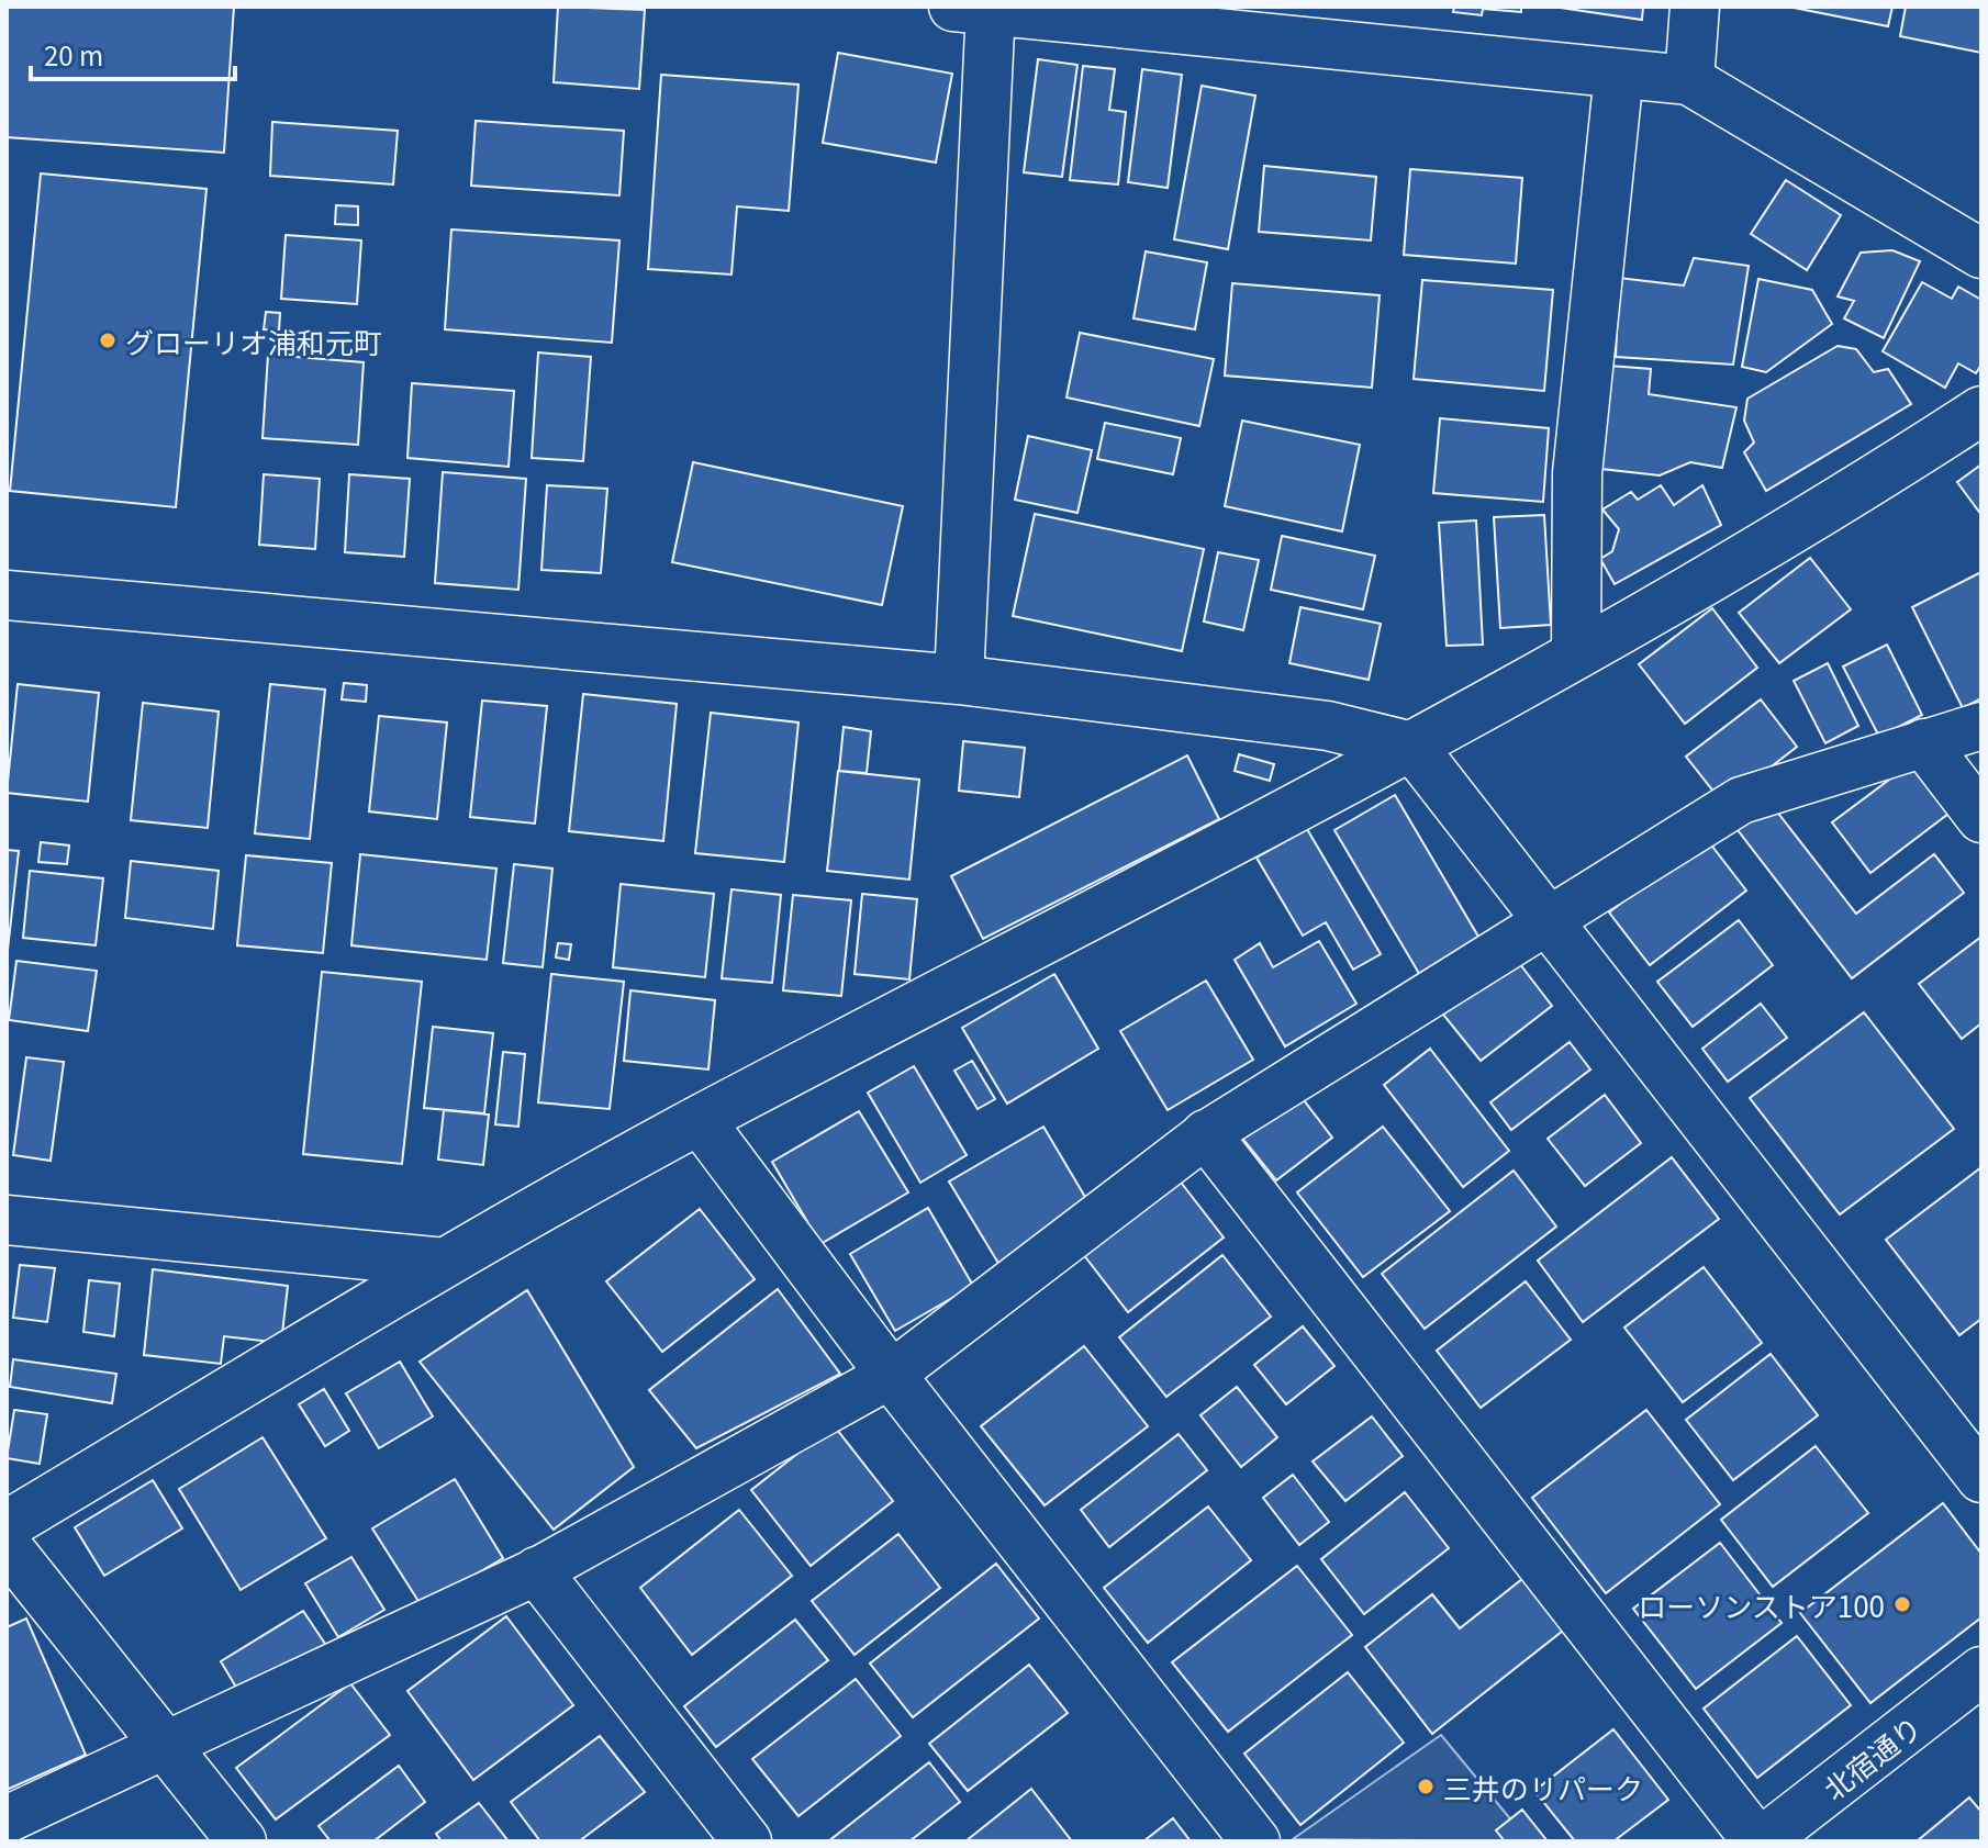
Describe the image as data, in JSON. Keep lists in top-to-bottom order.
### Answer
{
  "streets": {
    "street": ["北宿通り"]
  },
  "places": ["グローリオ浦和元町", "ローソンストア100", "三井のリパーク"],
  "scale_bar": "20 m"
}
